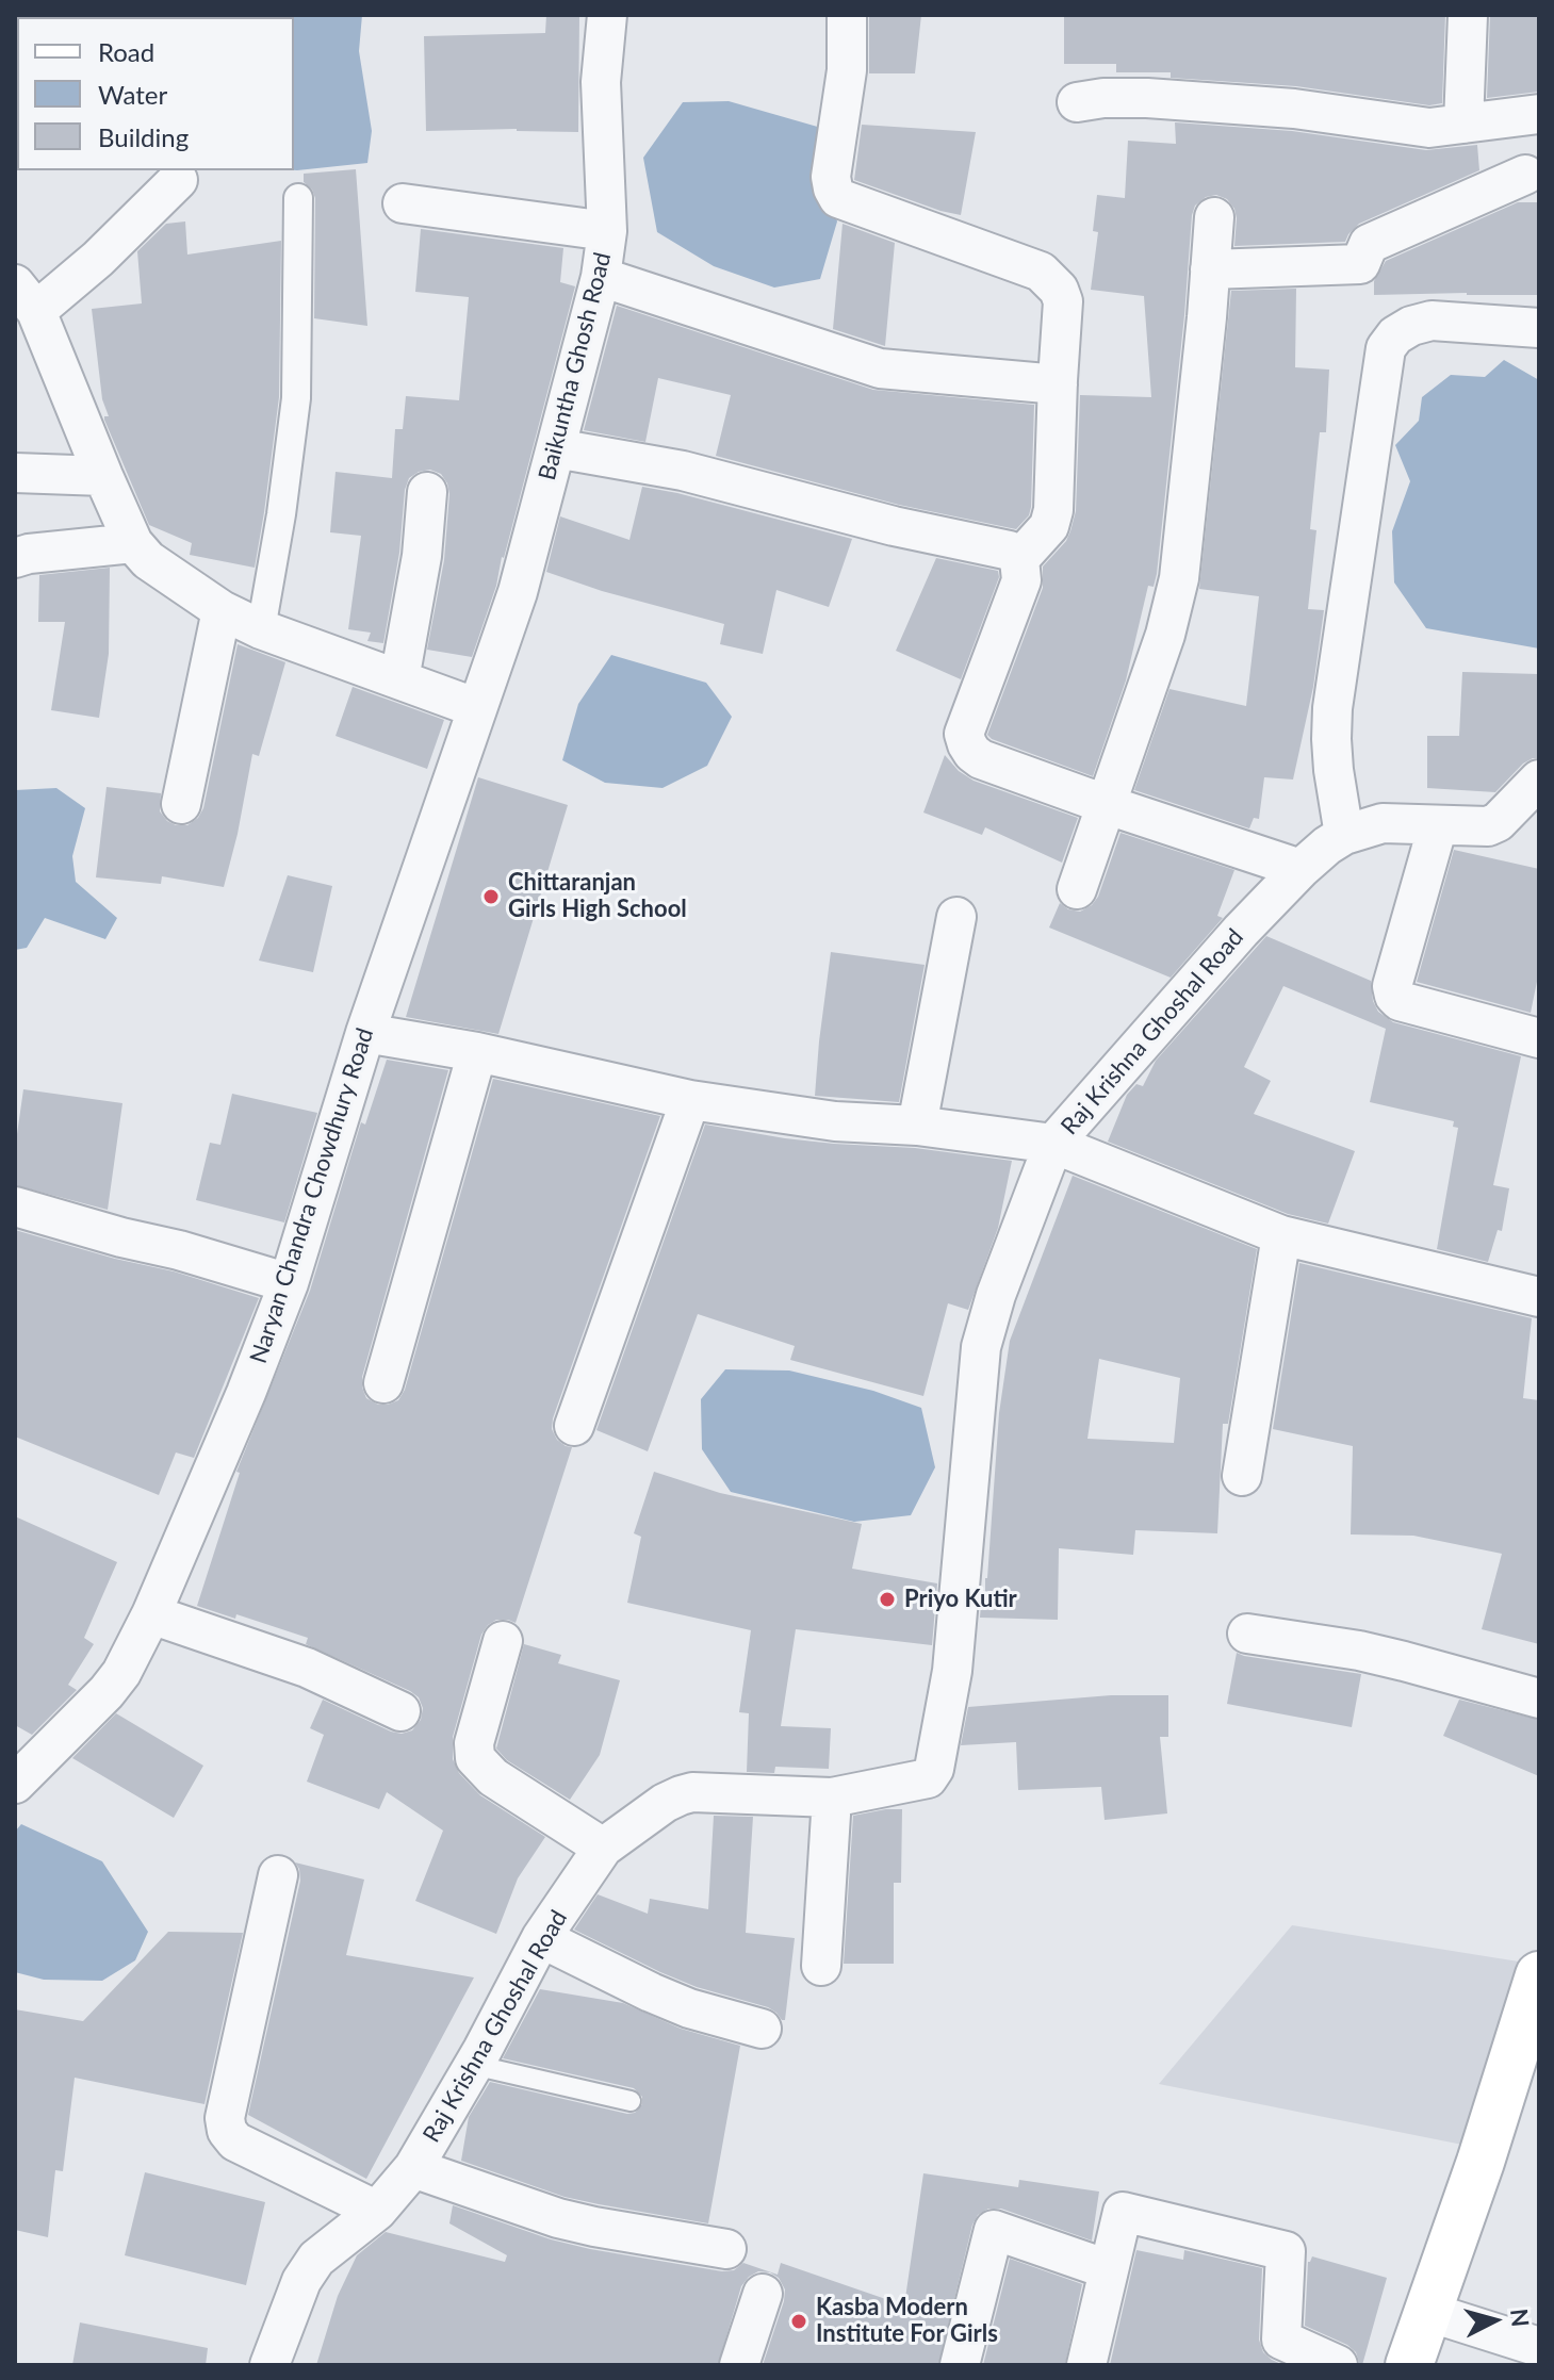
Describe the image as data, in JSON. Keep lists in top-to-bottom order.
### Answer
{
  "streets": {
    "street": ["Baikuntha Ghosh Road", "Raj Krishna Ghoshal Road", "Naryan Chandra Chowdhury Road"]
  },
  "crossings": [
    ["Baikuntha Ghosh Road", "Naryan Chandra Chowdhury Road"]
  ],
  "places": ["Chittaranjan Girls High School", "Priyo Kutir", "Kasba Modern Institute For Girls"],
  "legend": ["Road", "Water", "Building"],
  "north": "right"
}
